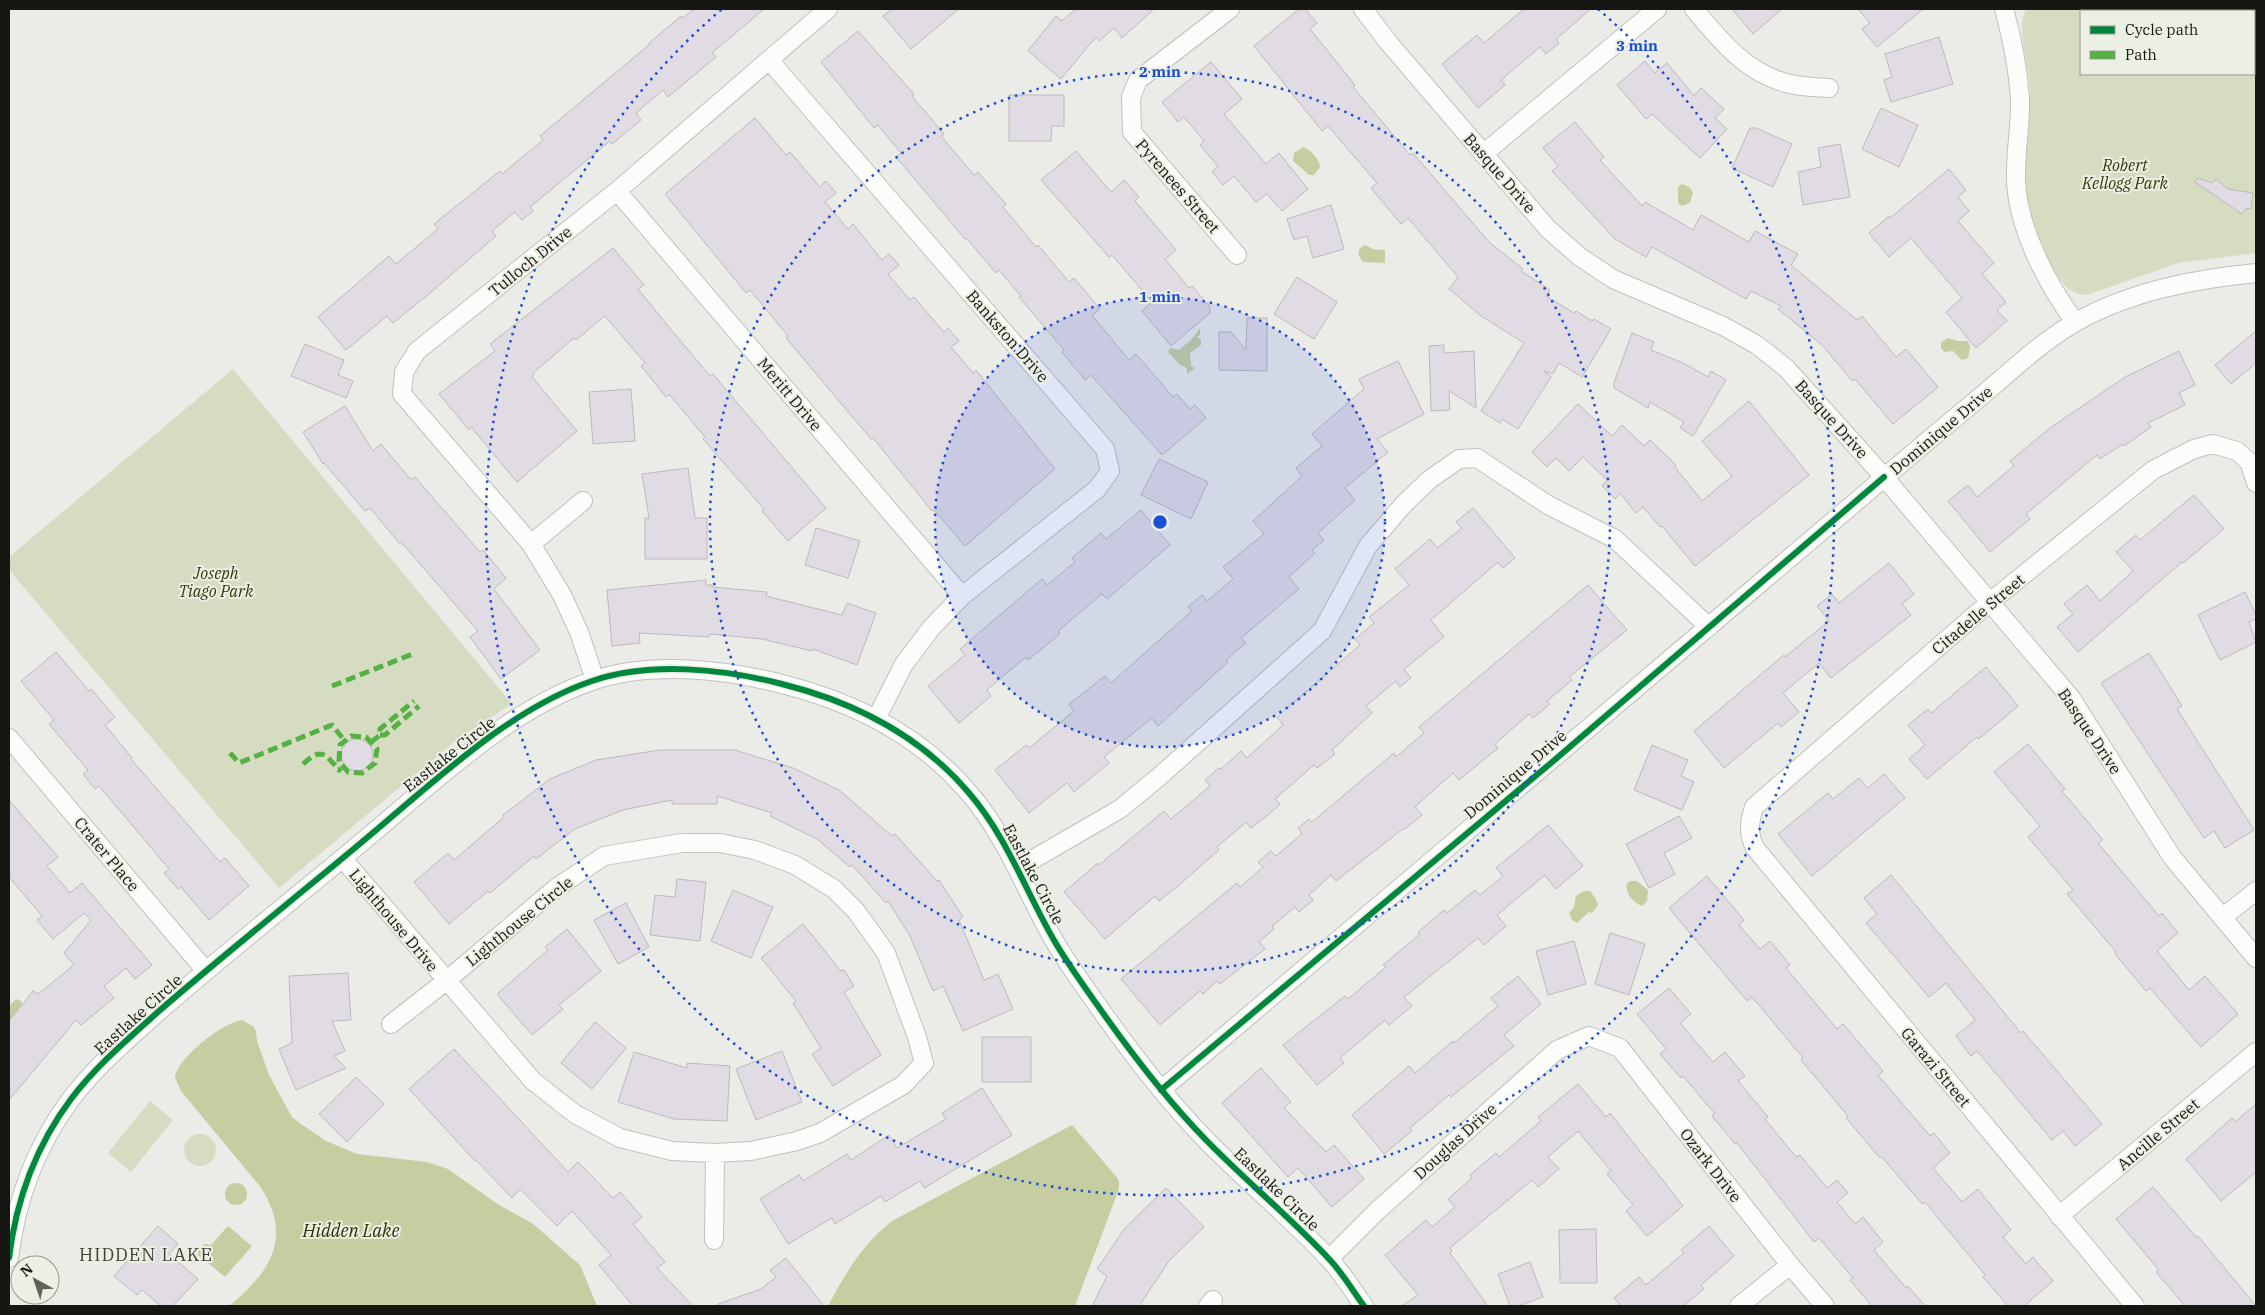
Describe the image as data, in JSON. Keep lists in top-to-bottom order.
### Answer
{
  "streets": {
    "street": [
      "Basque Drive",
      "Pyrenees Street",
      "Tulloch Drive",
      "Bankston Drive",
      "Meritt Drive",
      "Dominique Drive",
      "Citadelle Street",
      "Eastlake Circle",
      "Crater Place",
      "Lighthouse Drive",
      "Lighthouse Circle",
      "Garazi Street",
      "Ancille Street",
      "Douglas Drive",
      "Ozark Drive"
    ]
  },
  "crossings": [
    ["Basque Drive", "Dominique Drive"],
    ["Basque Drive", "Citadelle Street"],
    ["Tulloch Drive", "Bankston Drive"],
    ["Tulloch Drive", "Meritt Drive"],
    ["Tulloch Drive", "Eastlake Circle"],
    ["Bankston Drive", "Meritt Drive"],
    ["Bankston Drive", "Eastlake Circle"],
    ["Dominique Drive", "Eastlake Circle"],
    ["Citadelle Street", "Garazi Street"],
    ["Eastlake Circle", "Crater Place"],
    ["Eastlake Circle", "Lighthouse Drive"],
    ["Eastlake Circle", "Douglas Drive"],
    ["Lighthouse Drive", "Lighthouse Circle"],
    ["Garazi Street", "Ancille Street"],
    ["Douglas Drive", "Ozark Drive"]
  ],
  "districts": ["HIDDEN LAKE"],
  "water": ["Hidden Lake"],
  "parks": ["Robert Kellogg Park", "Joseph Tiago Park"],
  "legend": ["Cycle path", "Path"],
  "north": "top left",
  "rings": ["3 min", "2 min", "1 min"]
}
